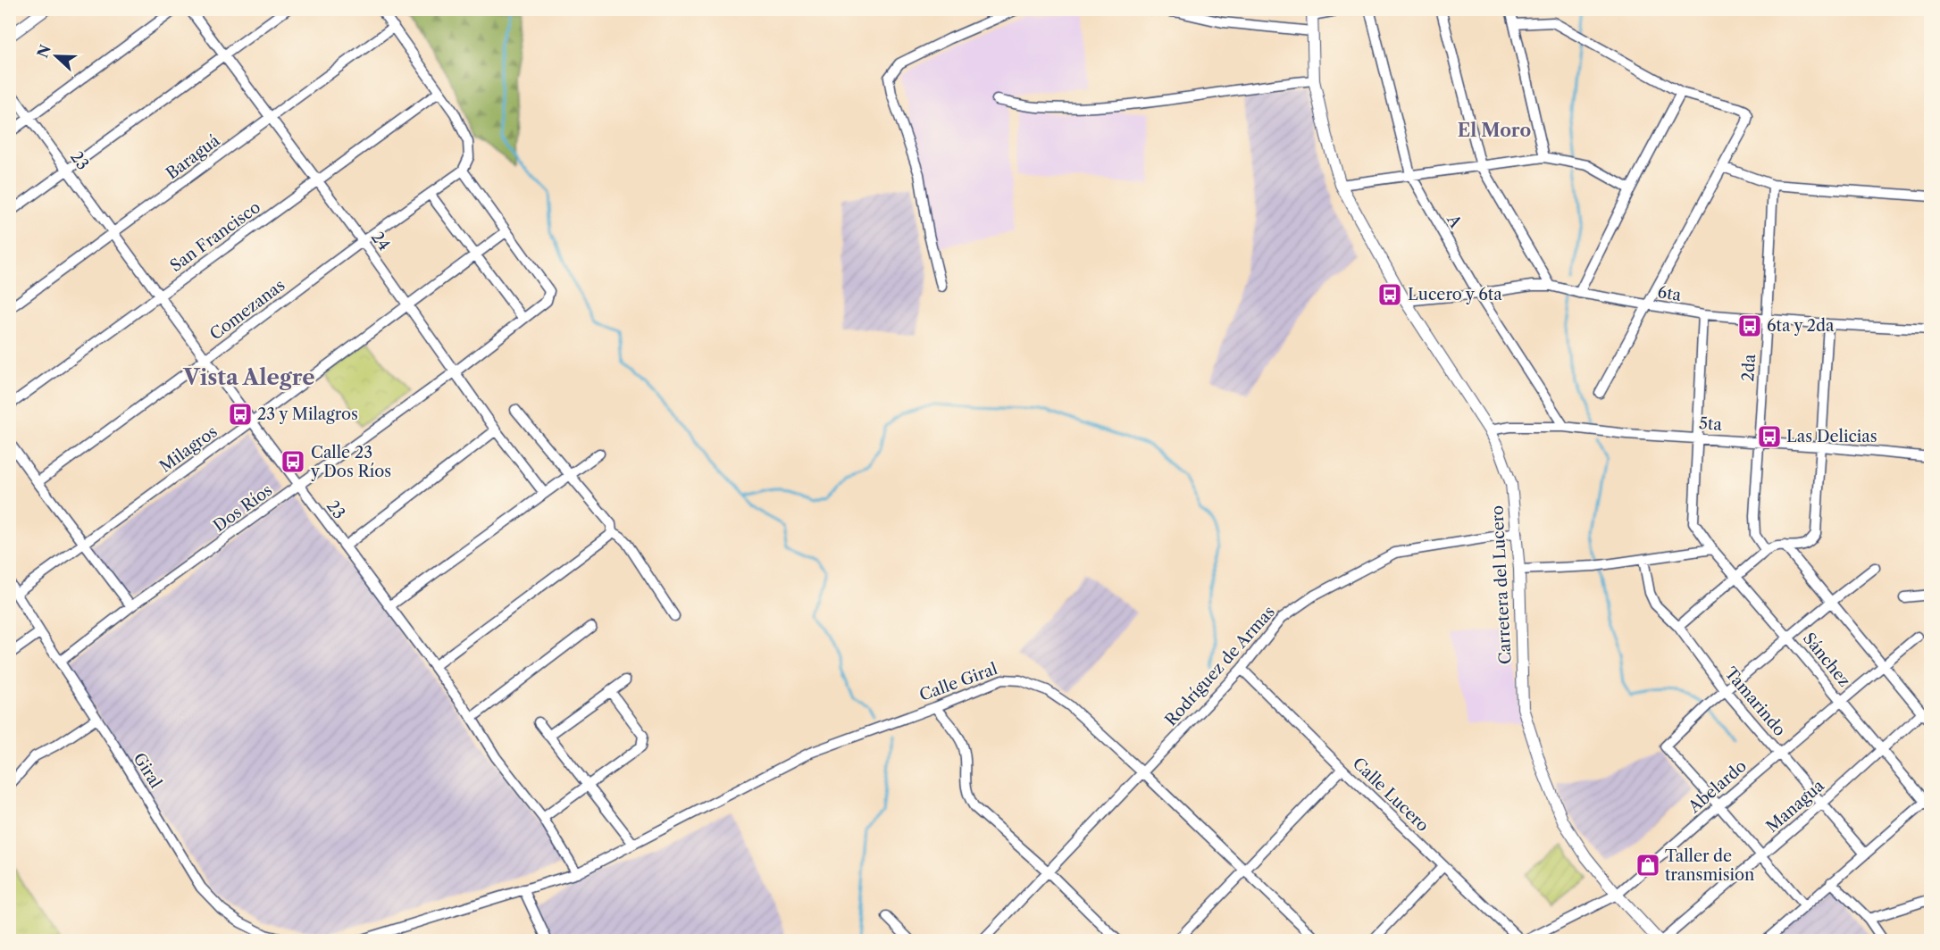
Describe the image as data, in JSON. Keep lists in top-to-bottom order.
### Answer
{
  "streets": {
    "main road": ["Carretera del Lucero"],
    "street": [
      "Baraguá",
      "23",
      "A",
      "San Francisco",
      "24",
      "6ta",
      "Comezanas",
      "2da",
      "5ta",
      "Milagros",
      "Dos Ríos",
      "Sánchez",
      "Rodríguez de Armas",
      "Calle Giral",
      "Tamarindo",
      "Giral",
      "Abelardo",
      "Calle Lucero",
      "Managua"
    ]
  },
  "crossings": [
    ["Baraguá", "23"],
    ["Baraguá", "24"],
    ["23", "San Francisco"],
    ["23", "Comezanas"],
    ["23", "Milagros"],
    ["23", "Dos Ríos"],
    ["23", "Calle Giral"],
    ["A", "6ta"],
    ["A", "5ta"],
    ["San Francisco", "24"],
    ["San Francisco", "Comezanas"],
    ["24", "Comezanas"],
    ["24", "Milagros"],
    ["24", "Dos Ríos"],
    ["6ta", "2da"],
    ["6ta", "Carretera del Lucero"],
    ["2da", "5ta"],
    ["5ta", "Carretera del Lucero"],
    ["5ta", "Sánchez"],
    ["Milagros", "Dos Ríos"],
    ["Milagros", "Giral"],
    ["Dos Ríos", "Giral"],
    ["Carretera del Lucero", "Rodríguez de Armas"],
    ["Carretera del Lucero", "Abelardo"],
    ["Carretera del Lucero", "Managua"],
    ["Sánchez", "Abelardo"],
    ["Sánchez", "Managua"],
    ["Rodríguez de Armas", "Calle Giral"],
    ["Rodríguez de Armas", "Calle Lucero"],
    ["Tamarindo", "Abelardo"],
    ["Tamarindo", "Managua"],
    ["Abelardo", "Calle Lucero"]
  ],
  "districts": ["El Moro", "Vista Alegre"],
  "places": {
    "bus stop": [
      "Lucero y 6ta",
      "6ta y 2da",
      "23 y Milagros",
      "Las Delicias",
      "Calle 23 y Dos Ríos"
    ],
    "shop": ["Taller de transmision"]
  },
  "north": "left"
}
